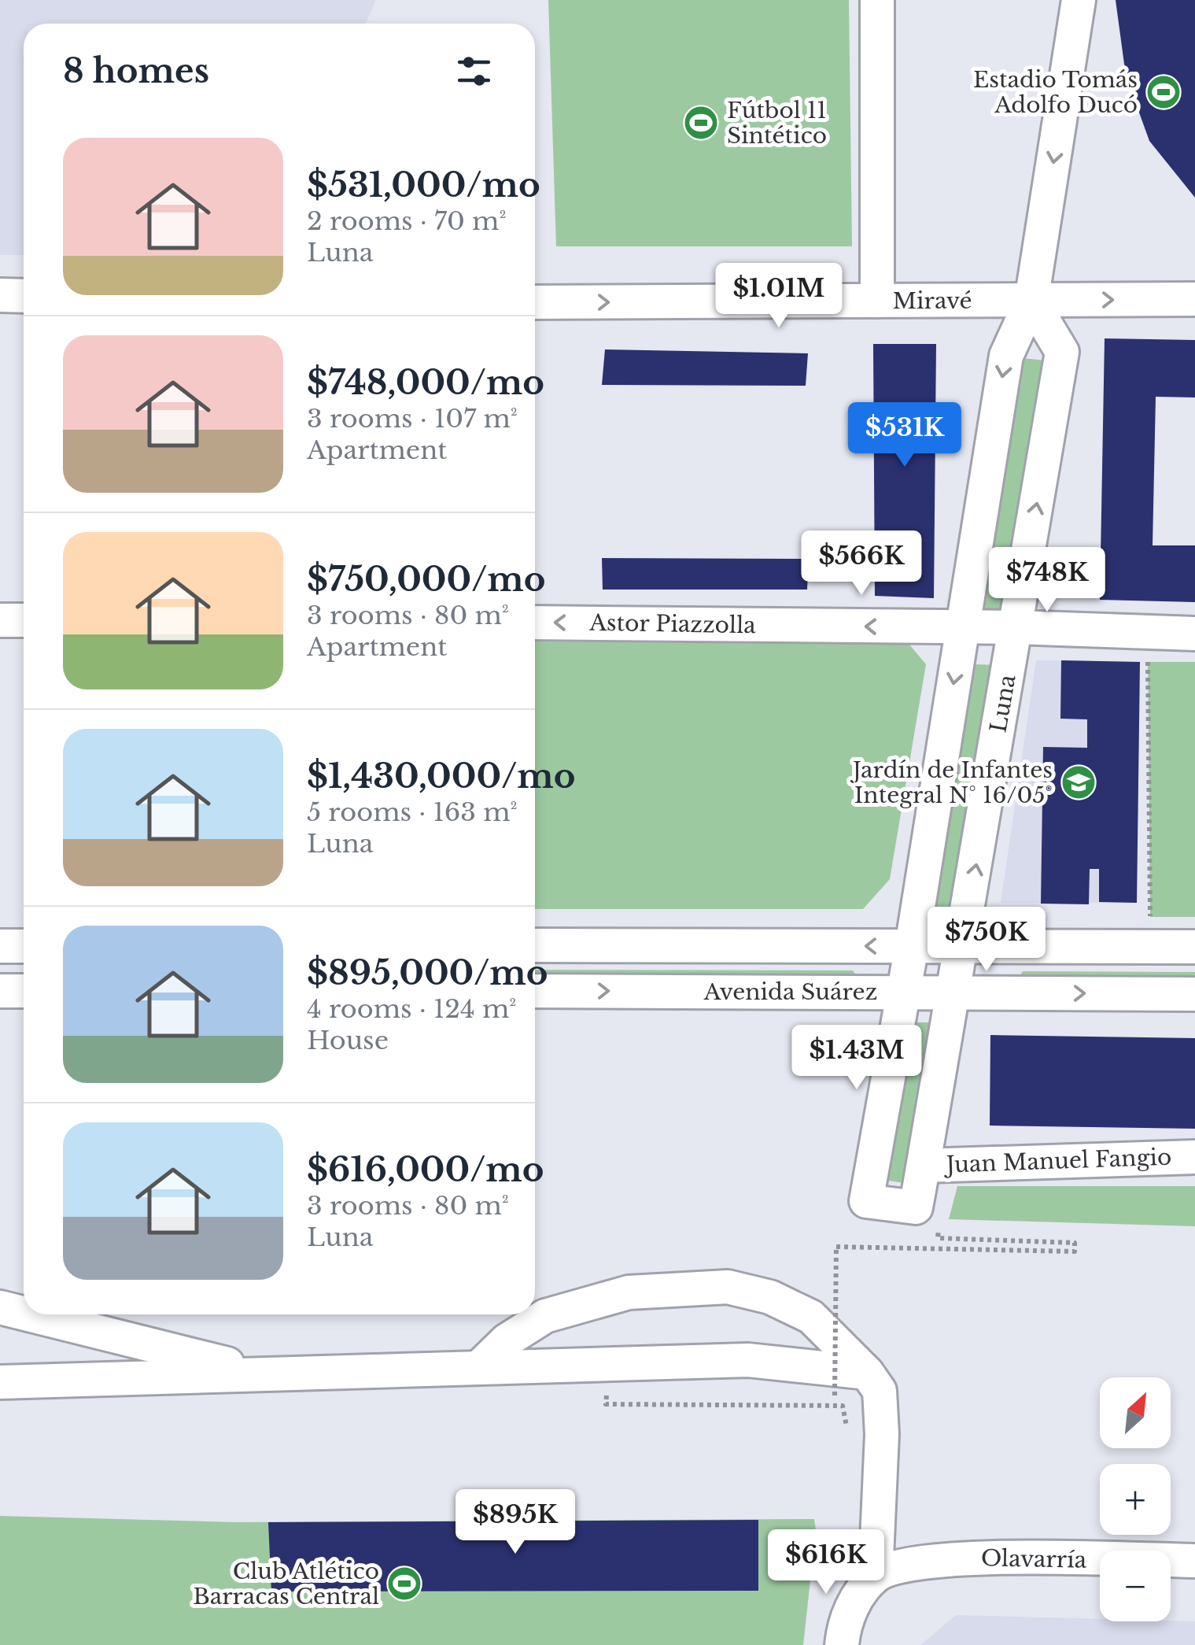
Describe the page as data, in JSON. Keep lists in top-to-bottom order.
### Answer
{
  "streets": {
    "street": [
      "Miravé",
      "Astor Piazzolla",
      "Luna",
      "Avenida Suárez",
      "Juan Manuel Fangio",
      "Olavarría"
    ]
  },
  "crossings": [
    ["Miravé", "Luna"],
    ["Astor Piazzolla", "Luna"],
    ["Luna", "Avenida Suárez"],
    ["Luna", "Juan Manuel Fangio"]
  ],
  "one_way": ["Miravé", "Astor Piazzolla"],
  "places": {
    "sports": ["Estadio Tomás Adolfo Ducó", "Fútbol 11 Sintético", "Club Atlético Barracas Central"],
    "school or university": ["Jardín de Infantes Integral N° 16/05°"]
  },
  "north": "top right",
  "page": {
    "heading": "8 homes",
    "list": [
      {
        "name": "$531,000/mo",
        "note": "2 rooms · 70 m² · Luna"
      },
      {
        "name": "$748,000/mo",
        "note": "3 rooms · 107 m² · Apartment"
      },
      {
        "name": "$750,000/mo",
        "note": "3 rooms · 80 m² · Apartment"
      },
      {
        "name": "$1,430,000/mo",
        "note": "5 rooms · 163 m² · Luna"
      },
      {
        "name": "$895,000/mo",
        "note": "4 rooms · 124 m² · House"
      },
      {
        "name": "$616,000/mo",
        "note": "3 rooms · 80 m² · Luna"
      }
    ],
    "price": [
      "$1.01M",
      "$531K",
      "$566K",
      "$748K",
      "$750K",
      "$1.43M",
      "$895K",
      "$616K"
    ],
    "map_buttons": ["+", "−"]
  }
}
